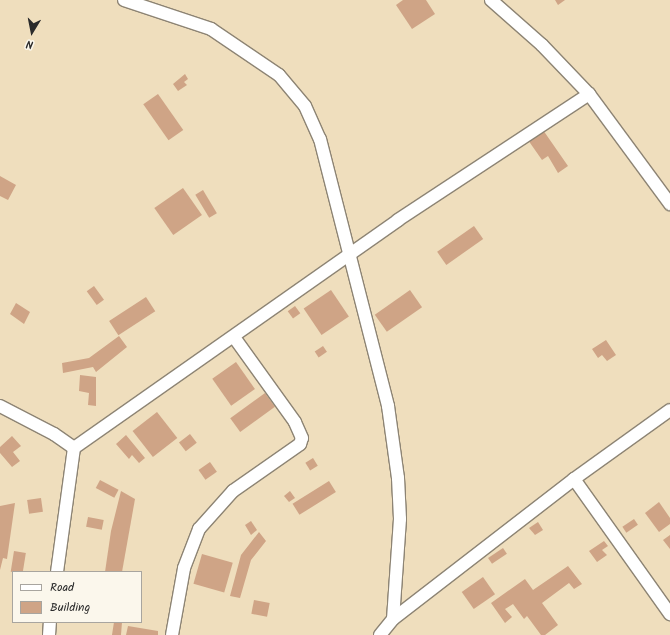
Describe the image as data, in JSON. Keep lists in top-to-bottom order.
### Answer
{
  "legend": ["Road", "Building"],
  "north": "bottom"
}
